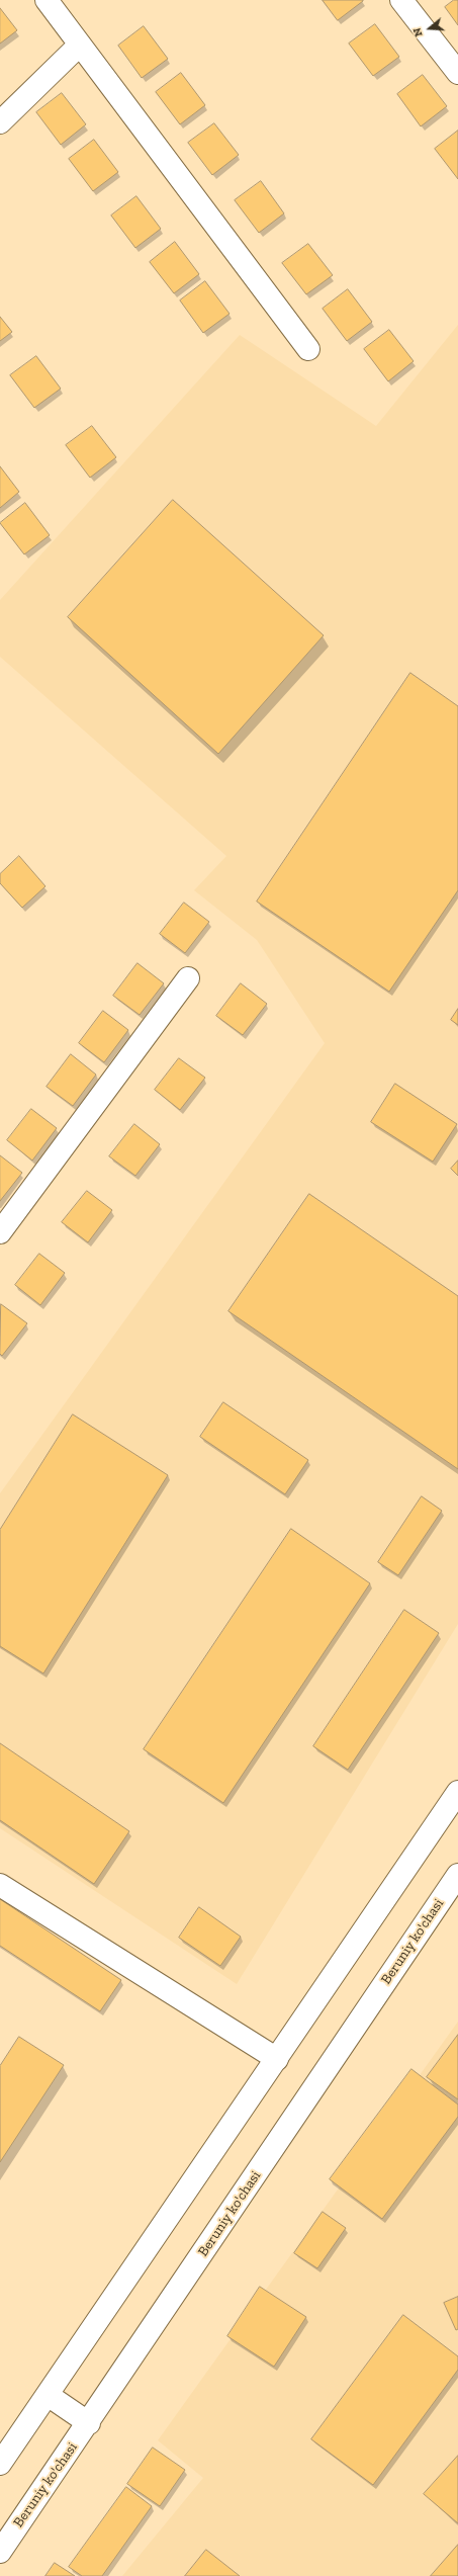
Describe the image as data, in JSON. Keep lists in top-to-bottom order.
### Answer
{
  "streets": {
    "main road": ["Beruniy ko'chasi"]
  },
  "north": "left"
}
